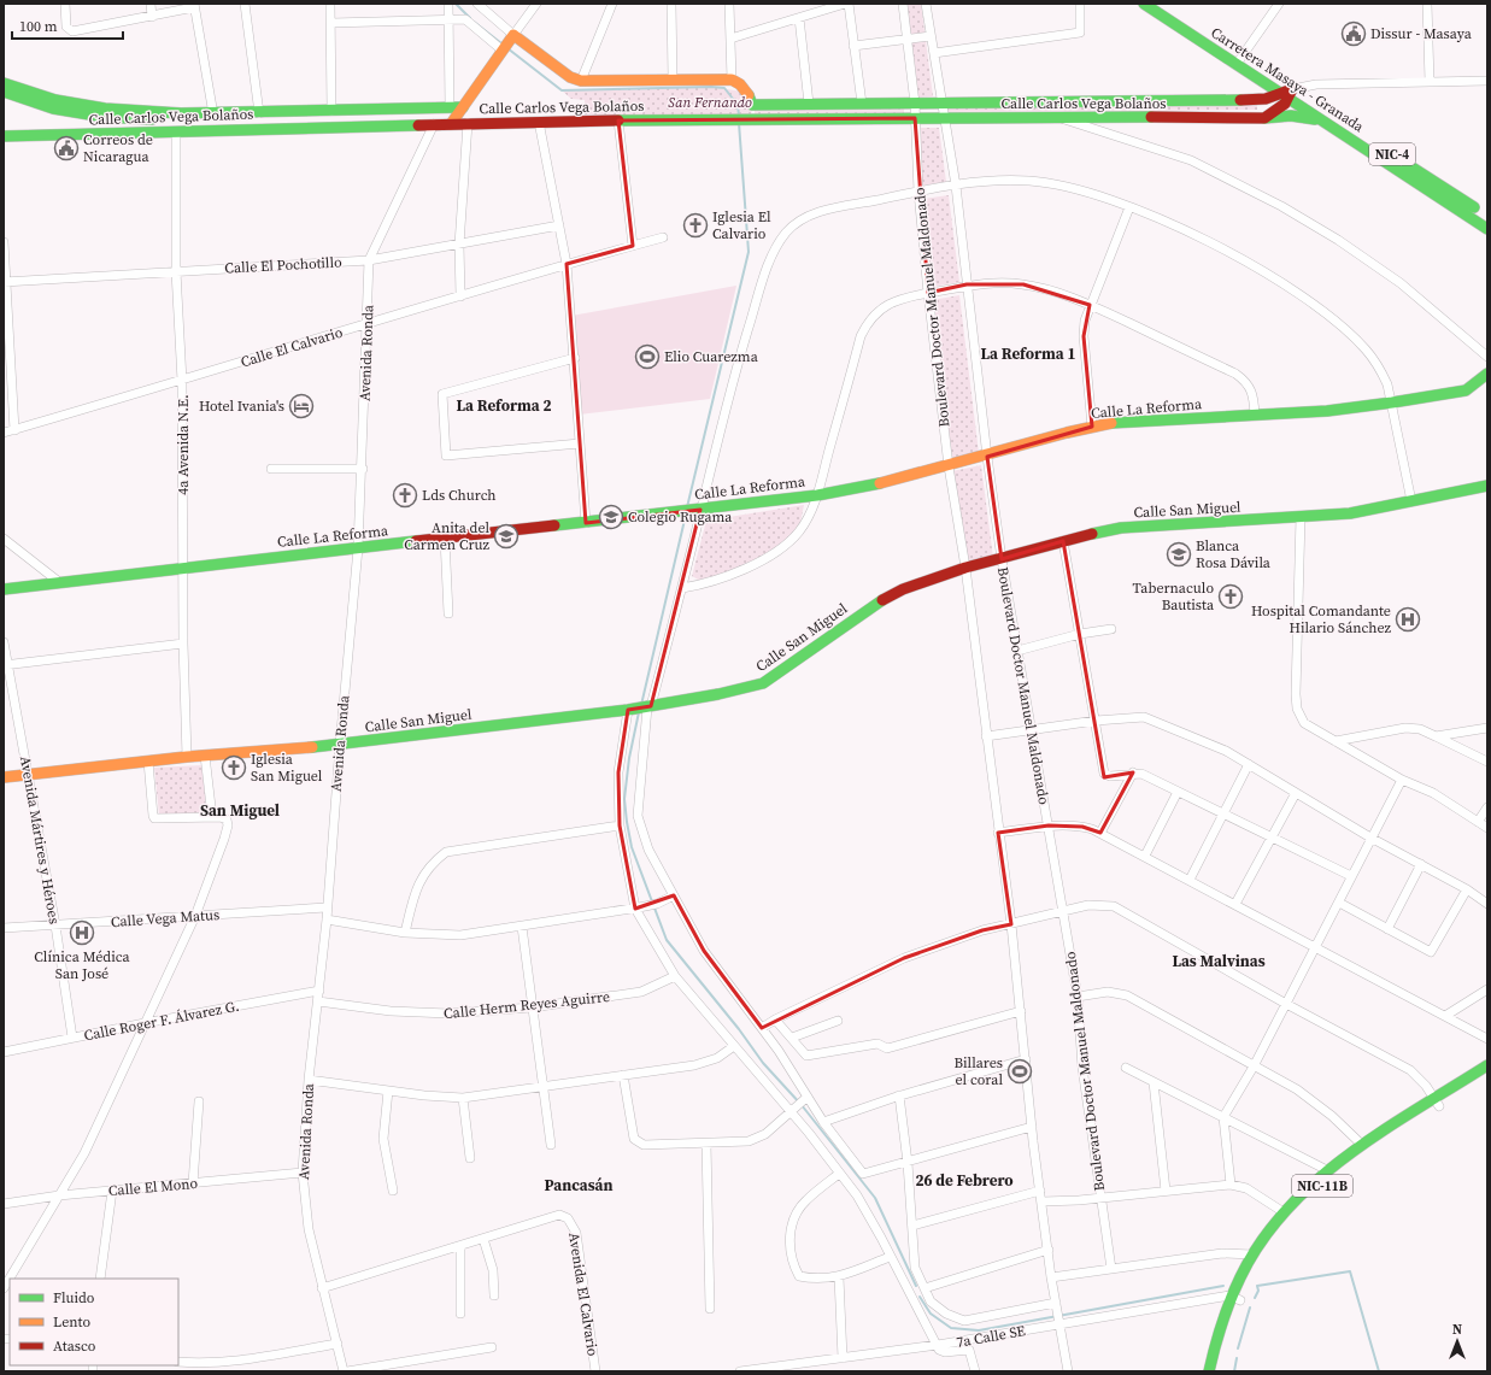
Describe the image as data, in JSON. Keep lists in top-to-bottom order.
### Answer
{
  "streets": {
    "main road": [
      "Carretera Masaya - Granada",
      "Calle Carlos Vega Bolaños",
      "NIC-4",
      "Calle La Reforma",
      "Calle San Miguel",
      "NIC-11B"
    ],
    "street": [
      "Calle El Pochotillo",
      "Boulevard Doctor Manuel Maldonado",
      "Calle El Calvario",
      "Avenida Ronda",
      "4a Avenida N.E.",
      "Avenida Mártires y Héroes",
      "Calle Vega Matus",
      "Calle Herm Reyes Aguirre",
      "Calle Roger F. Álvarez G.",
      "Calle El Mono",
      "Avenida El Calvario",
      "7a Calle SE"
    ]
  },
  "crossings": [
    ["Carretera Masaya - Granada", "Calle Carlos Vega Bolaños"],
    ["Calle Carlos Vega Bolaños", "Boulevard Doctor Manuel Maldonado"],
    ["Calle Carlos Vega Bolaños", "Avenida Ronda"],
    ["Calle Carlos Vega Bolaños", "4a Avenida N.E."],
    ["Calle El Pochotillo", "Avenida Ronda"],
    ["Calle El Pochotillo", "4a Avenida N.E."],
    ["Boulevard Doctor Manuel Maldonado", "Calle La Reforma"],
    ["Boulevard Doctor Manuel Maldonado", "Calle San Miguel"],
    ["Calle El Calvario", "Avenida Ronda"],
    ["Calle El Calvario", "4a Avenida N.E."],
    ["Avenida Ronda", "Calle La Reforma"],
    ["Avenida Ronda", "Calle San Miguel"],
    ["Avenida Ronda", "Calle Vega Matus"],
    ["Avenida Ronda", "Calle Herm Reyes Aguirre"],
    ["Avenida Ronda", "Calle Roger F. Álvarez G."],
    ["Avenida Ronda", "Calle El Mono"],
    ["Calle La Reforma", "4a Avenida N.E."],
    ["4a Avenida N.E.", "Calle San Miguel"],
    ["Calle San Miguel", "Avenida Mártires y Héroes"],
    ["Avenida Mártires y Héroes", "Calle Vega Matus"],
    ["Avenida Mártires y Héroes", "Calle Roger F. Álvarez G."],
    ["NIC-11B", "7a Calle SE"]
  ],
  "districts": [
    "La Reforma 1",
    "La Reforma 2",
    "San Miguel",
    "Las Malvinas",
    "26 de Febrero",
    "Pancasán"
  ],
  "parks": ["San Fernando"],
  "places": {
    "public building": ["Dissur - Masaya", "Correos de Nicaragua"],
    "church": [
      "Iglesia El Calvario",
      "Lds Church",
      "Tabernaculo Bautista",
      "Iglesia San Miguel"
    ],
    "sports": ["Elio Cuarezma", "Billares el coral"],
    "hotel": ["Hotel Ivania's"],
    "school or university": ["Colegio Rugama", "Anita del Carmen Cruz", "Blanca Rosa Dávila"],
    "hospital": ["Hospital Comandante Hilario Sánchez", "Clínica Médica San José"]
  },
  "legend": ["Fluido", "Lento", "Atasco"],
  "scale_bar": "100 m",
  "north": "top"
}
